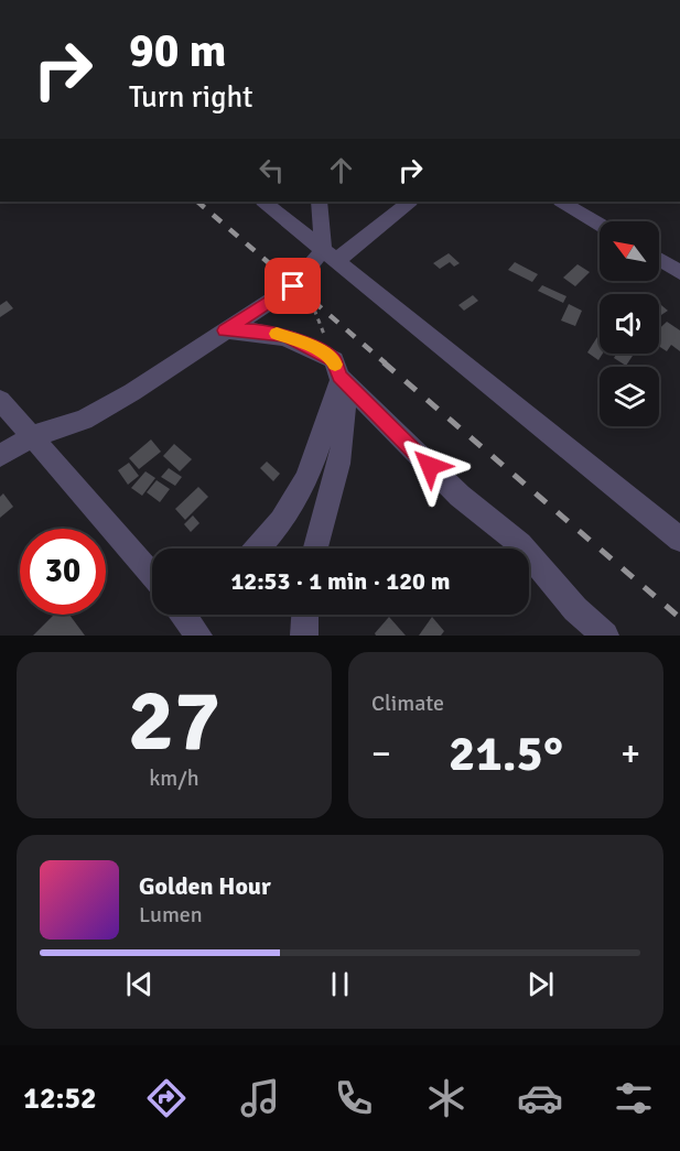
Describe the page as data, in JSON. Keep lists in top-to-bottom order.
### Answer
{
  "north": "top left",
  "page": {
    "turn": ["90 m", "Turn right"],
    "limit": "30",
    "trip": "12:53 · 1 min · 120 m",
    "tile": [
      ["27", "km/h"],
      "Climate"
    ],
    "heat": ["−", "21.5°", "+"],
    "song": ["Golden Hour", "Lumen"],
    "tabs": "12:52"
  }
}
